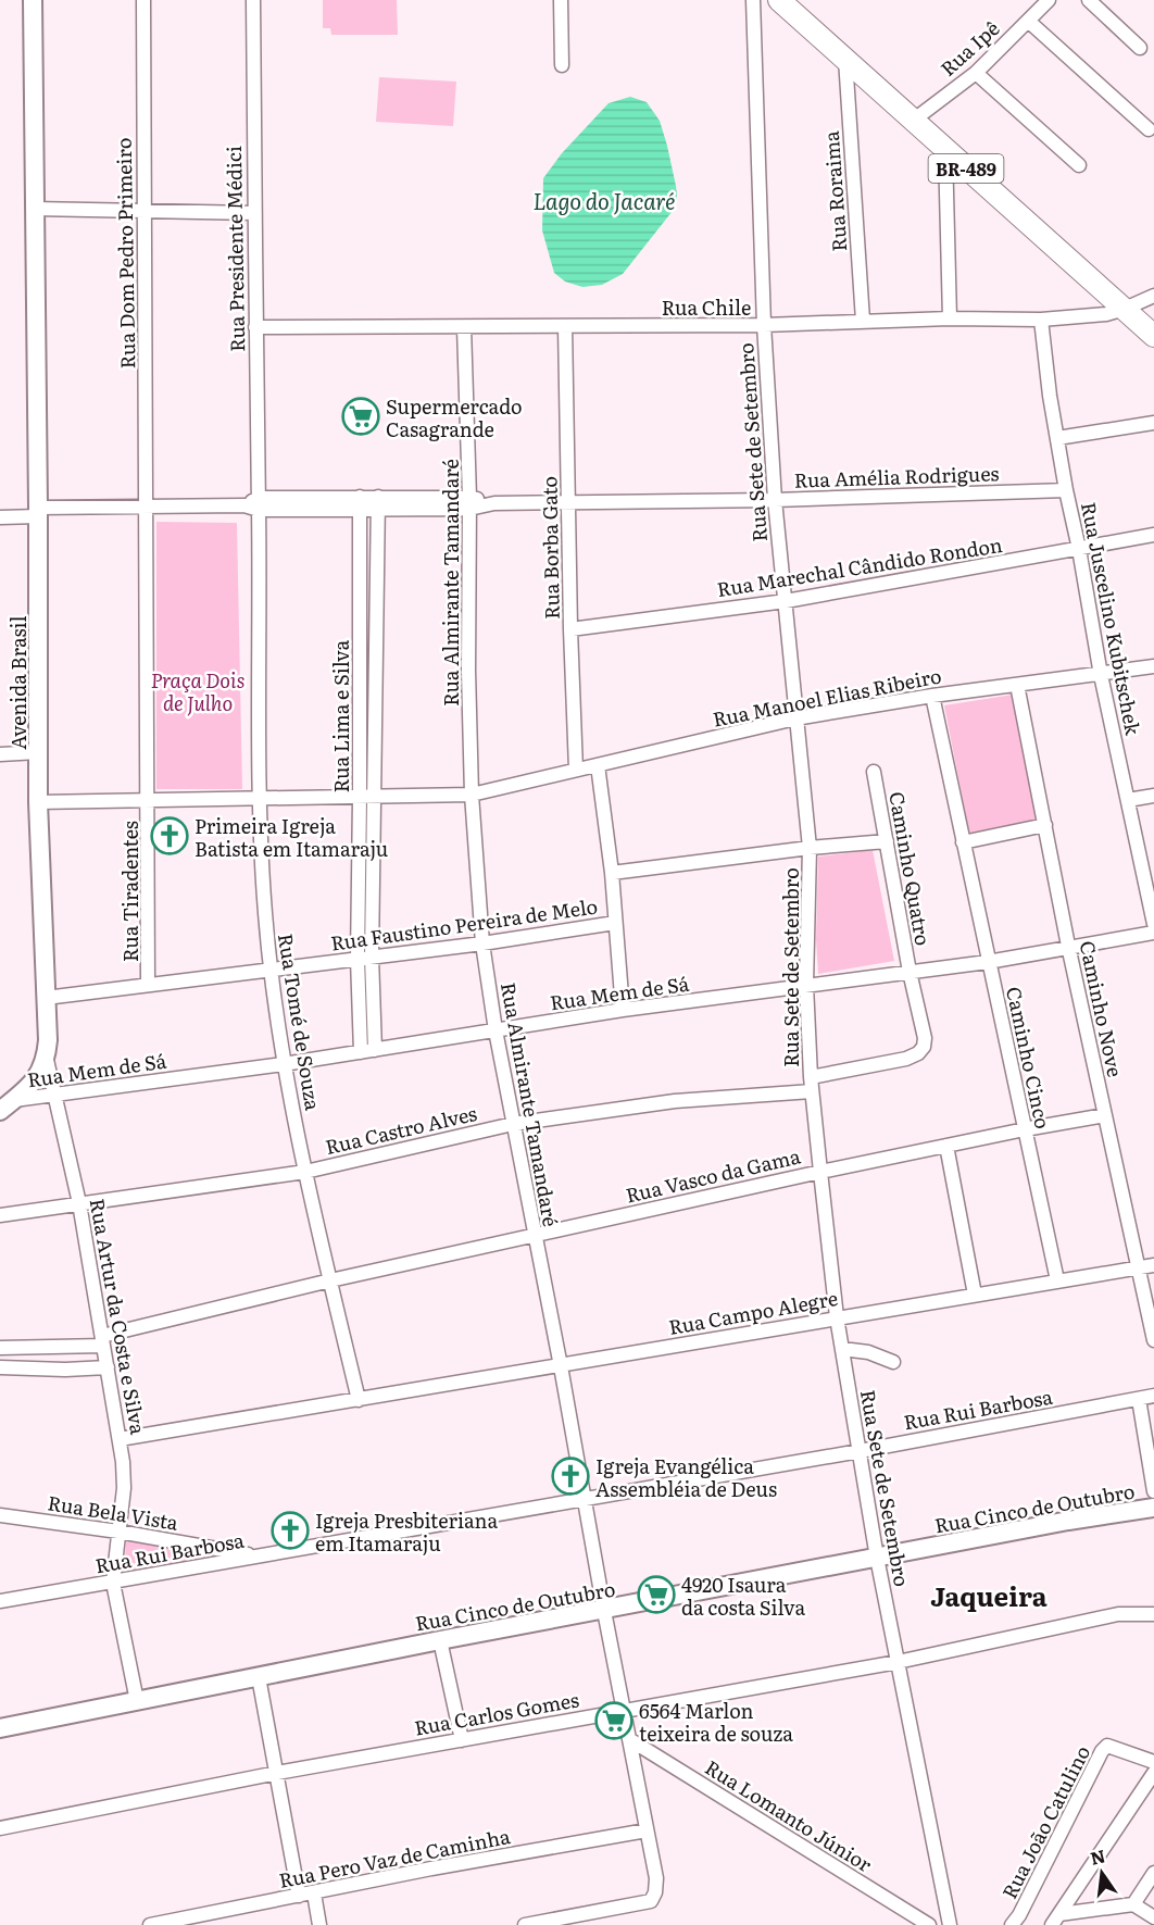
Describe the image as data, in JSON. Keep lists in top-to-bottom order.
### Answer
{
  "streets": {
    "main road": ["BR-489"],
    "street": [
      "Rua Ipê",
      "Rua Roraima",
      "Rua Presidente Médici",
      "Rua Dom Pedro Primeiro",
      "Rua Chile",
      "Rua Sete de Setembro",
      "Rua Amélia Rodrigues",
      "Rua Borba Gato",
      "Rua Marechal Cândido Rondon",
      "Rua Almirante Tamandaré",
      "Rua Juscelino Kubitschek",
      "Avenida Brasil",
      "Rua Manoel Elias Ribeiro",
      "Rua Lima e Silva",
      "Caminho Quatro",
      "Rua Tiradentes",
      "Rua Faustino Pereira de Melo",
      "Rua Mem de Sá",
      "Caminho Nove",
      "Rua Tomé de Souza",
      "Caminho Cinco",
      "Rua Castro Alves",
      "Rua Vasco da Gama",
      "Rua Campo Alegre",
      "Rua Artur da Costa e Silva",
      "Rua Rui Barbosa",
      "Rua Cinco de Outubro",
      "Rua Bela Vista",
      "Rua Carlos Gomes",
      "Rua Lomanto Júnior",
      "Rua João Catulino",
      "Rua Pero Vaz de Caminha"
    ]
  },
  "crossings": [
    ["Rua Ipê", "BR-489"],
    ["BR-489", "Rua Roraima"],
    ["BR-489", "Rua Chile"],
    ["Rua Roraima", "Rua Chile"],
    ["Rua Presidente Médici", "Rua Chile"],
    ["Rua Presidente Médici", "Rua Amélia Rodrigues"],
    ["Rua Dom Pedro Primeiro", "Rua Amélia Rodrigues"],
    ["Rua Chile", "Rua Sete de Setembro"],
    ["Rua Chile", "Rua Borba Gato"],
    ["Rua Chile", "Rua Almirante Tamandaré"],
    ["Rua Chile", "Rua Juscelino Kubitschek"],
    ["Rua Sete de Setembro", "Rua Amélia Rodrigues"],
    ["Rua Sete de Setembro", "Rua Marechal Cândido Rondon"],
    ["Rua Sete de Setembro", "Rua Manoel Elias Ribeiro"],
    ["Rua Sete de Setembro", "Caminho Quatro"],
    ["Rua Sete de Setembro", "Rua Faustino Pereira de Melo"],
    ["Rua Sete de Setembro", "Rua Mem de Sá"],
    ["Rua Sete de Setembro", "Rua Castro Alves"],
    ["Rua Sete de Setembro", "Rua Vasco da Gama"],
    ["Rua Sete de Setembro", "Rua Campo Alegre"],
    ["Rua Sete de Setembro", "Rua Rui Barbosa"],
    ["Rua Sete de Setembro", "Rua Cinco de Outubro"],
    ["Rua Sete de Setembro", "Rua Carlos Gomes"],
    ["Rua Amélia Rodrigues", "Rua Borba Gato"],
    ["Rua Amélia Rodrigues", "Rua Almirante Tamandaré"],
    ["Rua Amélia Rodrigues", "Rua Juscelino Kubitschek"],
    ["Rua Amélia Rodrigues", "Rua Lima e Silva"],
    ["Rua Borba Gato", "Rua Marechal Cândido Rondon"],
    ["Rua Borba Gato", "Rua Manoel Elias Ribeiro"],
    ["Rua Marechal Cândido Rondon", "Rua Juscelino Kubitschek"],
    ["Rua Almirante Tamandaré", "Rua Manoel Elias Ribeiro"],
    ["Rua Almirante Tamandaré", "Rua Faustino Pereira de Melo"],
    ["Rua Almirante Tamandaré", "Rua Mem de Sá"],
    ["Rua Almirante Tamandaré", "Rua Castro Alves"],
    ["Rua Almirante Tamandaré", "Rua Vasco da Gama"],
    ["Rua Almirante Tamandaré", "Rua Campo Alegre"],
    ["Rua Almirante Tamandaré", "Rua Rui Barbosa"],
    ["Rua Almirante Tamandaré", "Rua Cinco de Outubro"],
    ["Rua Almirante Tamandaré", "Rua Carlos Gomes"],
    ["Rua Almirante Tamandaré", "Rua Lomanto Júnior"],
    ["Rua Almirante Tamandaré", "Rua Pero Vaz de Caminha"],
    ["Rua Juscelino Kubitschek", "Rua Manoel Elias Ribeiro"],
    ["Avenida Brasil", "Rua Faustino Pereira de Melo"],
    ["Avenida Brasil", "Rua Artur da Costa e Silva"],
    ["Rua Manoel Elias Ribeiro", "Rua Lima e Silva"],
    ["Rua Manoel Elias Ribeiro", "Caminho Nove"],
    ["Rua Manoel Elias Ribeiro", "Rua Tomé de Souza"],
    ["Rua Manoel Elias Ribeiro", "Caminho Cinco"],
    ["Rua Lima e Silva", "Rua Faustino Pereira de Melo"],
    ["Rua Lima e Silva", "Rua Mem de Sá"],
    ["Caminho Quatro", "Rua Faustino Pereira de Melo"],
    ["Caminho Quatro", "Rua Mem de Sá"],
    ["Rua Tiradentes", "Rua Faustino Pereira de Melo"],
    ["Rua Faustino Pereira de Melo", "Rua Tomé de Souza"],
    ["Rua Mem de Sá", "Caminho Nove"],
    ["Rua Mem de Sá", "Rua Tomé de Souza"],
    ["Rua Mem de Sá", "Caminho Cinco"],
    ["Rua Mem de Sá", "Rua Artur da Costa e Silva"],
    ["Caminho Nove", "Rua Vasco da Gama"],
    ["Caminho Nove", "Rua Campo Alegre"],
    ["Rua Tomé de Souza", "Rua Castro Alves"],
    ["Rua Tomé de Souza", "Rua Vasco da Gama"],
    ["Rua Tomé de Souza", "Rua Campo Alegre"],
    ["Caminho Cinco", "Rua Vasco da Gama"],
    ["Caminho Cinco", "Rua Campo Alegre"],
    ["Rua Castro Alves", "Rua Artur da Costa e Silva"],
    ["Rua Vasco da Gama", "Rua Artur da Costa e Silva"],
    ["Rua Campo Alegre", "Rua Artur da Costa e Silva"],
    ["Rua Artur da Costa e Silva", "Rua Rui Barbosa"],
    ["Rua Artur da Costa e Silva", "Rua Cinco de Outubro"],
    ["Rua Artur da Costa e Silva", "Rua Bela Vista"],
    ["Rua Rui Barbosa", "Rua Bela Vista"]
  ],
  "districts": ["Jaqueira"],
  "water": ["Lago do Jacaré"],
  "parks": ["Praça Dois de Julho"],
  "places": {
    "supermarket": ["Supermercado Casagrande", "4920 Isaura da costa Silva", "6564 Marlon teixeira de souza"],
    "church": ["Primeira Igreja Batista em Itamaraju", "Igreja Evangélica Assembléia de Deus", "Igreja Presbiteriana em Itamaraju"]
  },
  "north": "top"
}
